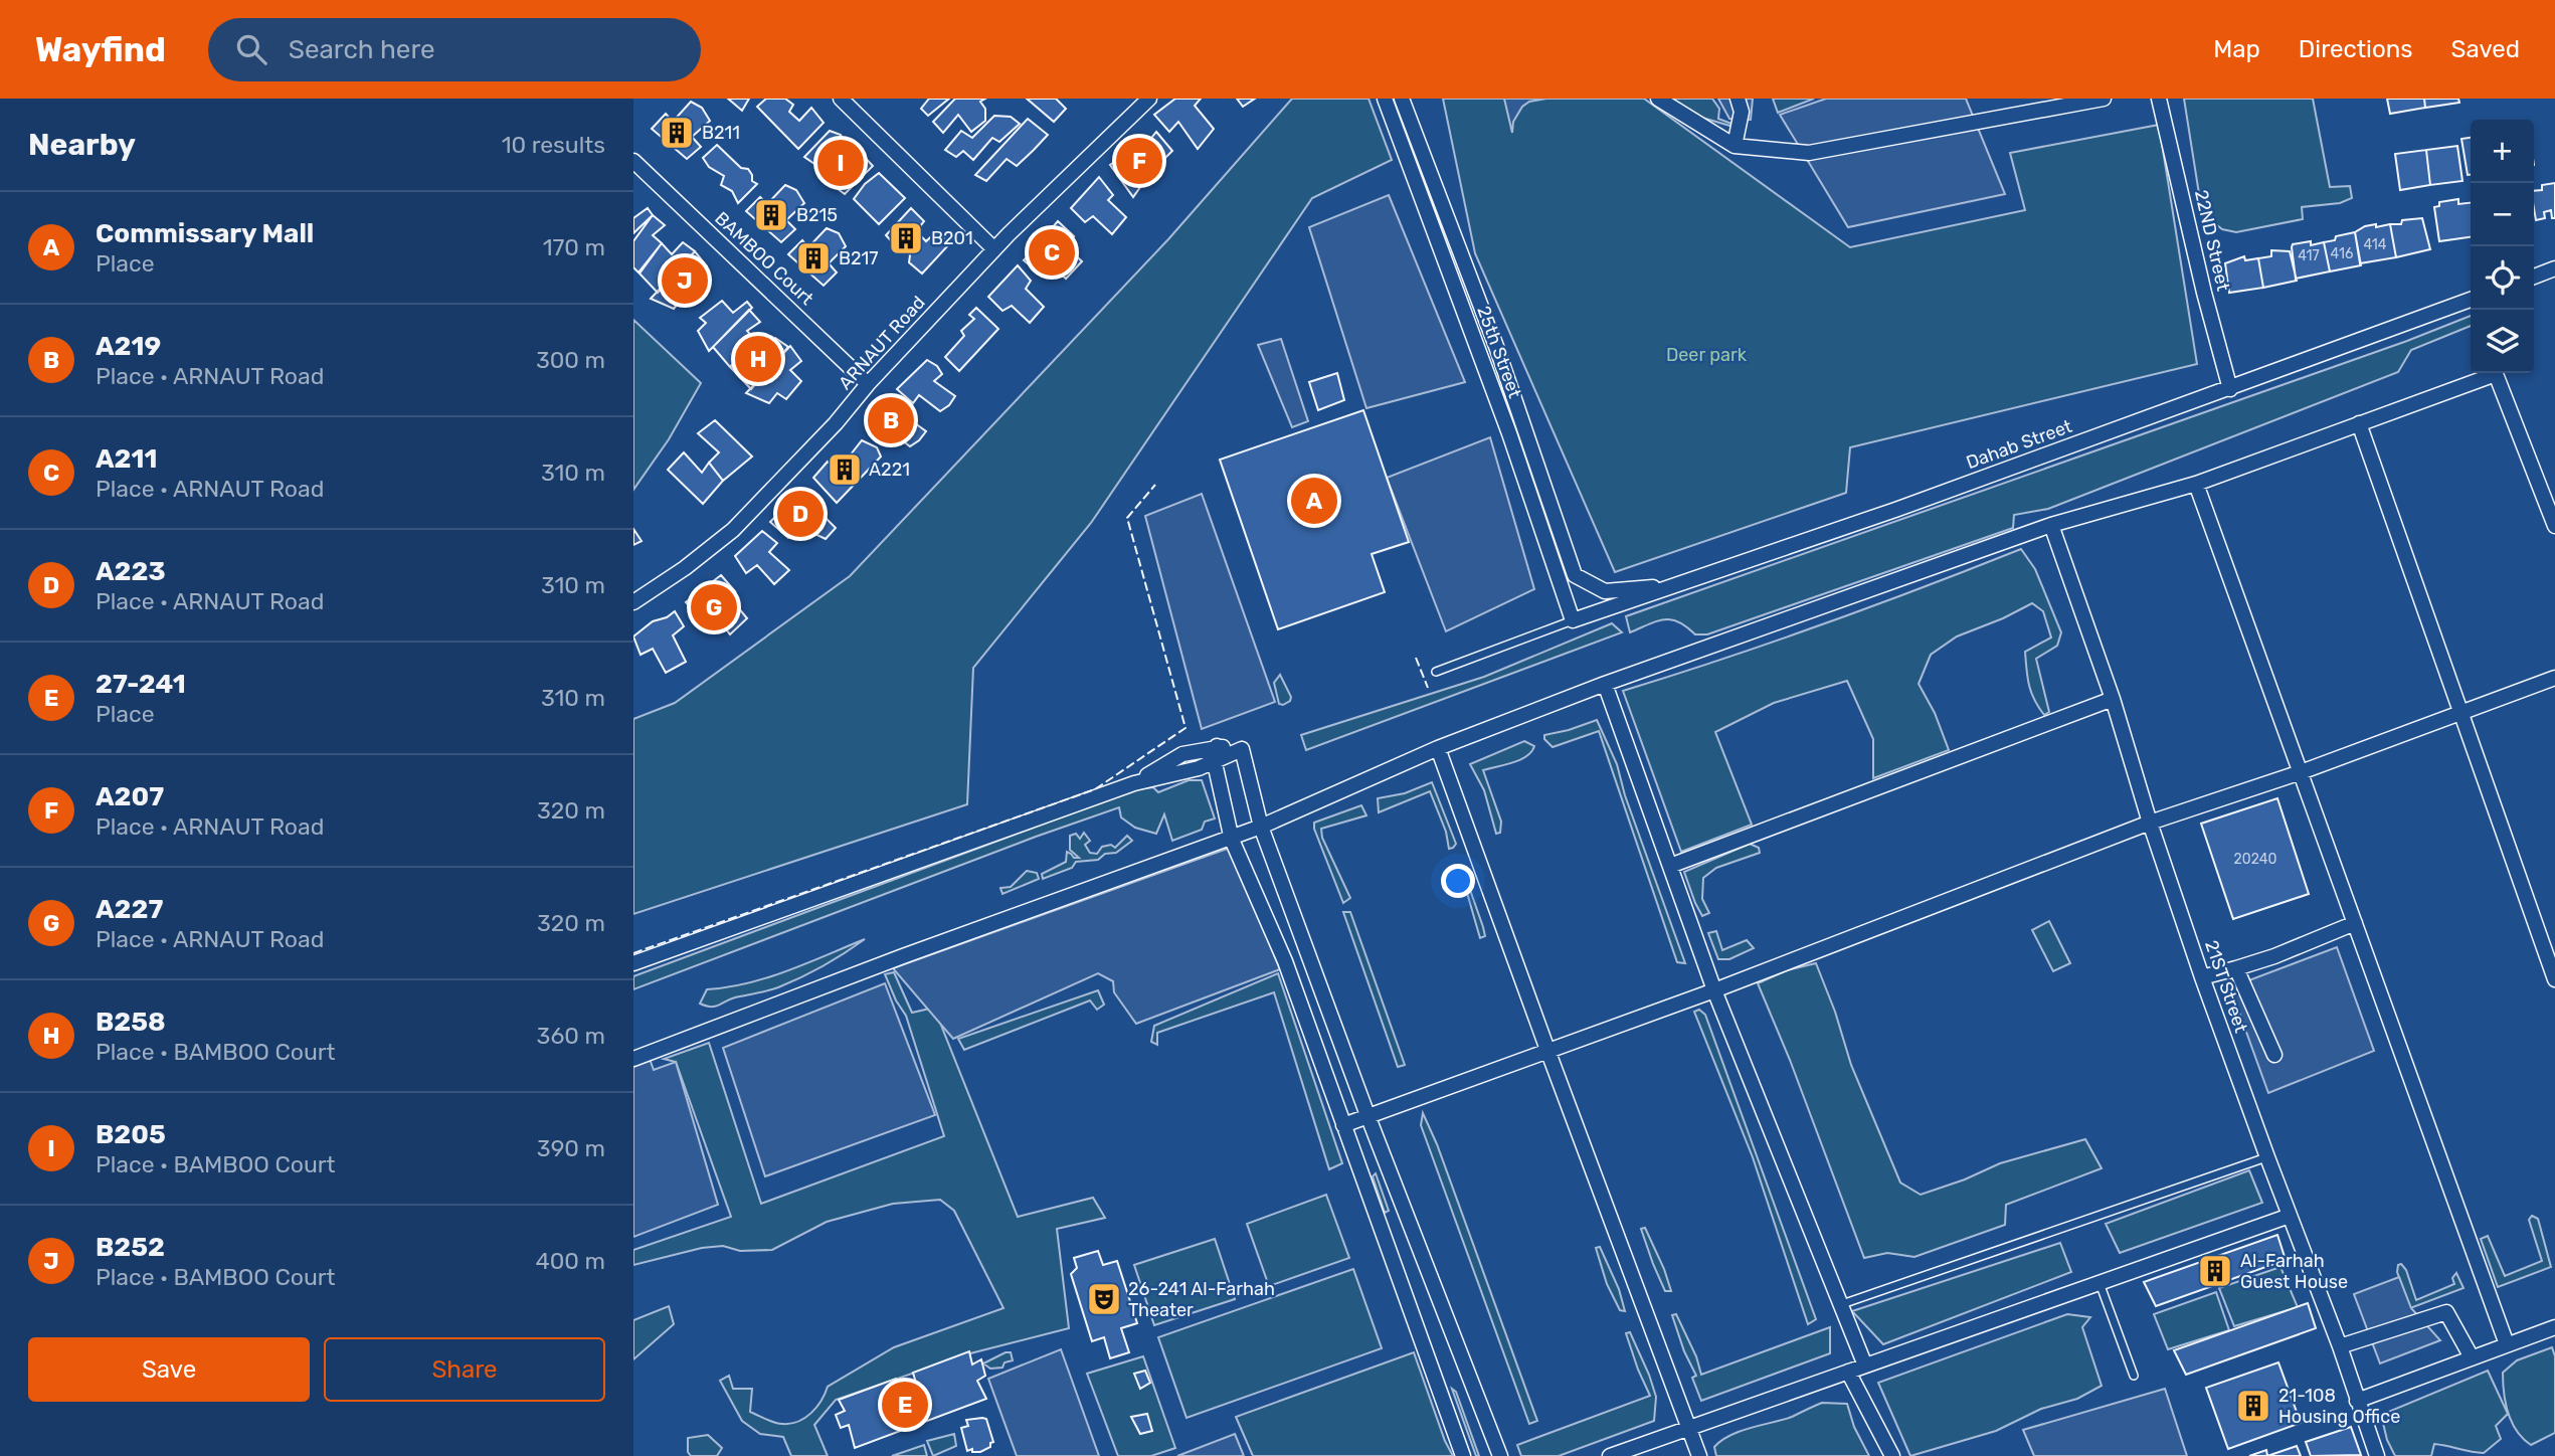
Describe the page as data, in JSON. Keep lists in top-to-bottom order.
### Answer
{
  "streets": {
    "street": [
      "22ND Street",
      "BAMBOO Court",
      "ARNAUT Road",
      "25th Street",
      "Dahab Street",
      "21ST Street"
    ]
  },
  "crossings": [
    ["22ND Street", "Dahab Street"],
    ["BAMBOO Court", "ARNAUT Road"],
    ["25th Street", "Dahab Street"]
  ],
  "parks": ["Deer park"],
  "places": {
    "building": [
      "B211",
      "B215",
      "B201",
      "B217",
      "A221",
      "Al-Farhah Guest House",
      "21-108 Housing Office"
    ],
    "theatre": ["26-241 Al-Farhah Theater"]
  },
  "house_numbers": [
    "414",
    "416",
    "417",
    "20240"
  ],
  "page": {
    "header": "Wayfind",
    "search": "Search here",
    "nav": ["Map", "Directions", "Saved"],
    "heading": ["Nearby", "10 results"],
    "map_buttons": ["+", "−"],
    "pins": [
      "F",
      "I",
      "C",
      "J",
      "H",
      "B",
      "A",
      "D",
      "G",
      "E"
    ],
    "list": [
      {
        "mark": "A",
        "name": "Commissary Mall",
        "note": "Place",
        "value": "170 m"
      },
      {
        "mark": "B",
        "name": "A219",
        "note": "Place · ARNAUT Road",
        "value": "300 m"
      },
      {
        "mark": "C",
        "name": "A211",
        "note": "Place · ARNAUT Road",
        "value": "310 m"
      },
      {
        "mark": "D",
        "name": "A223",
        "note": "Place · ARNAUT Road",
        "value": "310 m"
      },
      {
        "mark": "E",
        "name": "27-241",
        "note": "Place",
        "value": "310 m"
      },
      {
        "mark": "F",
        "name": "A207",
        "note": "Place · ARNAUT Road",
        "value": "320 m"
      },
      {
        "mark": "G",
        "name": "A227",
        "note": "Place · ARNAUT Road",
        "value": "320 m"
      },
      {
        "mark": "H",
        "name": "B258",
        "note": "Place · BAMBOO Court",
        "value": "360 m"
      },
      {
        "mark": "I",
        "name": "B205",
        "note": "Place · BAMBOO Court",
        "value": "390 m"
      },
      {
        "mark": "J",
        "name": "B252",
        "note": "Place · BAMBOO Court",
        "value": "400 m"
      }
    ],
    "buttons": ["Save", "Share"]
  }
}
